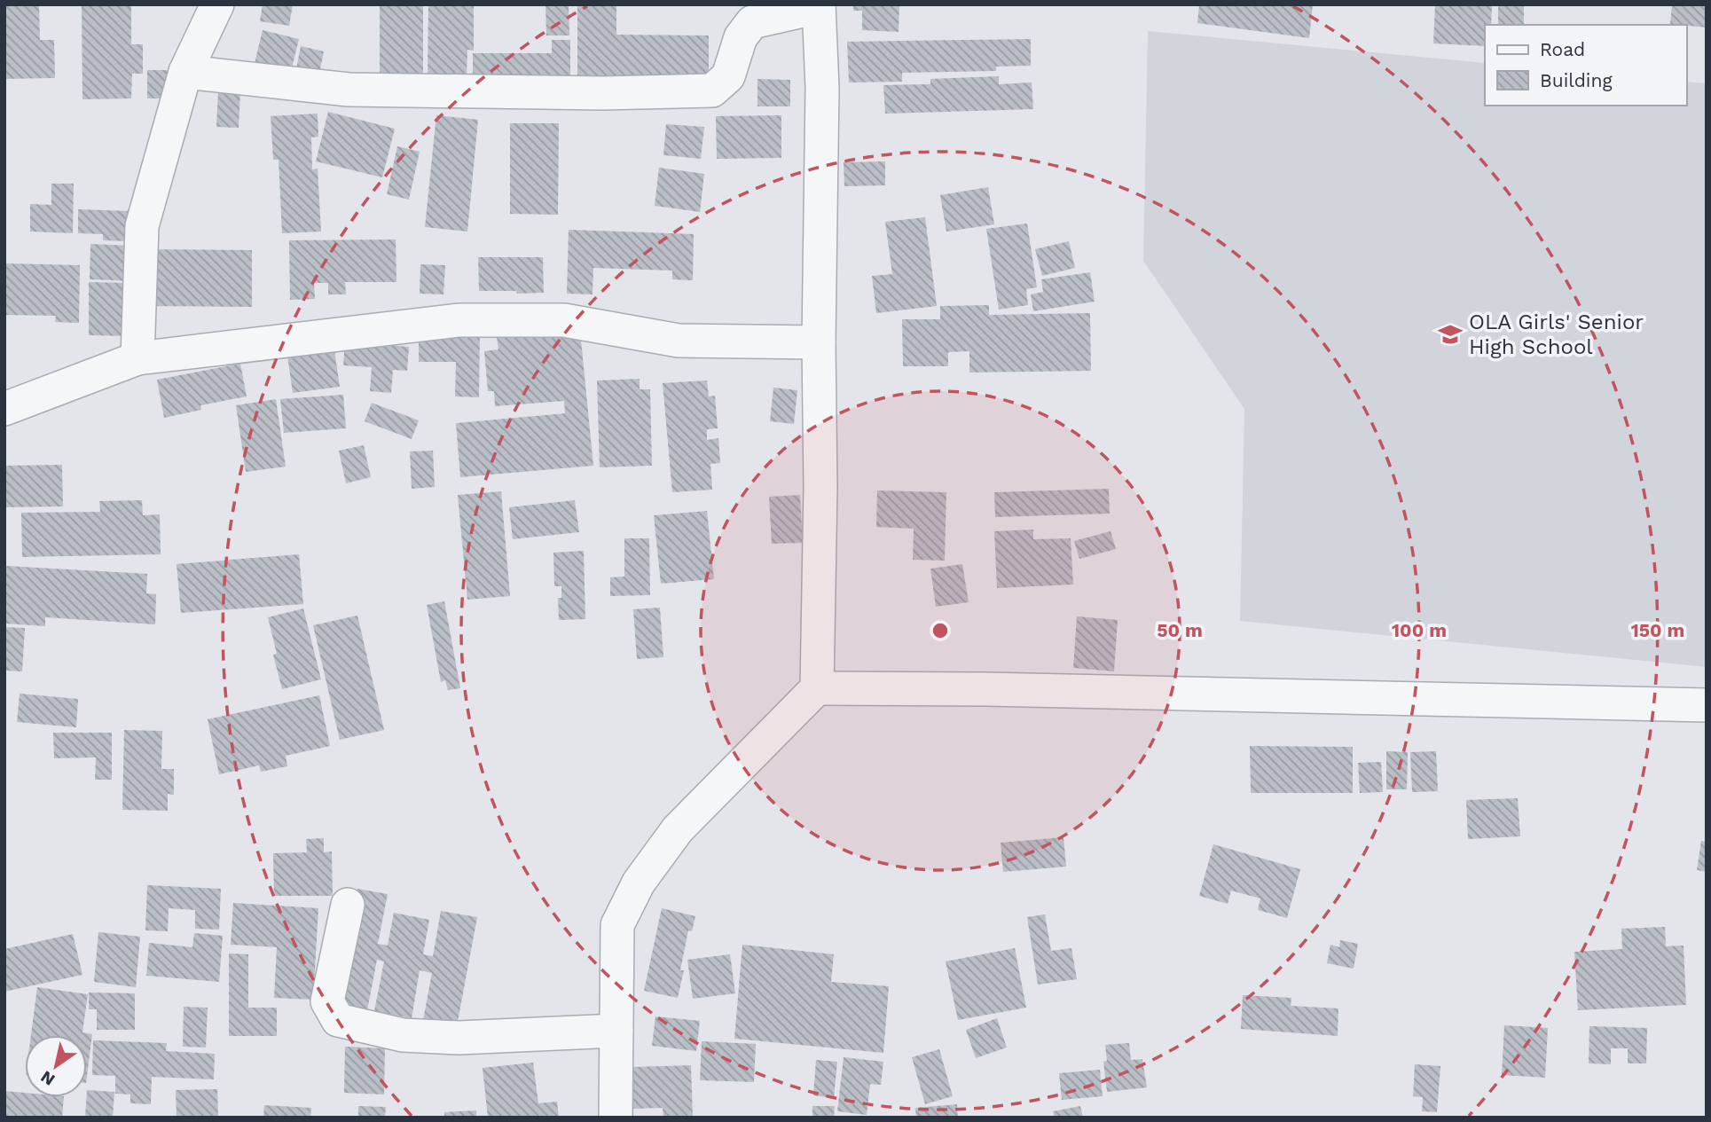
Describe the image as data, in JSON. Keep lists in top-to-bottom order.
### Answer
{
  "places": {
    "school or university": ["OLA Girls' Senior High School"]
  },
  "legend": ["Road", "Building"],
  "north": "bottom left",
  "rings": ["50 m", "100 m", "150 m"]
}
